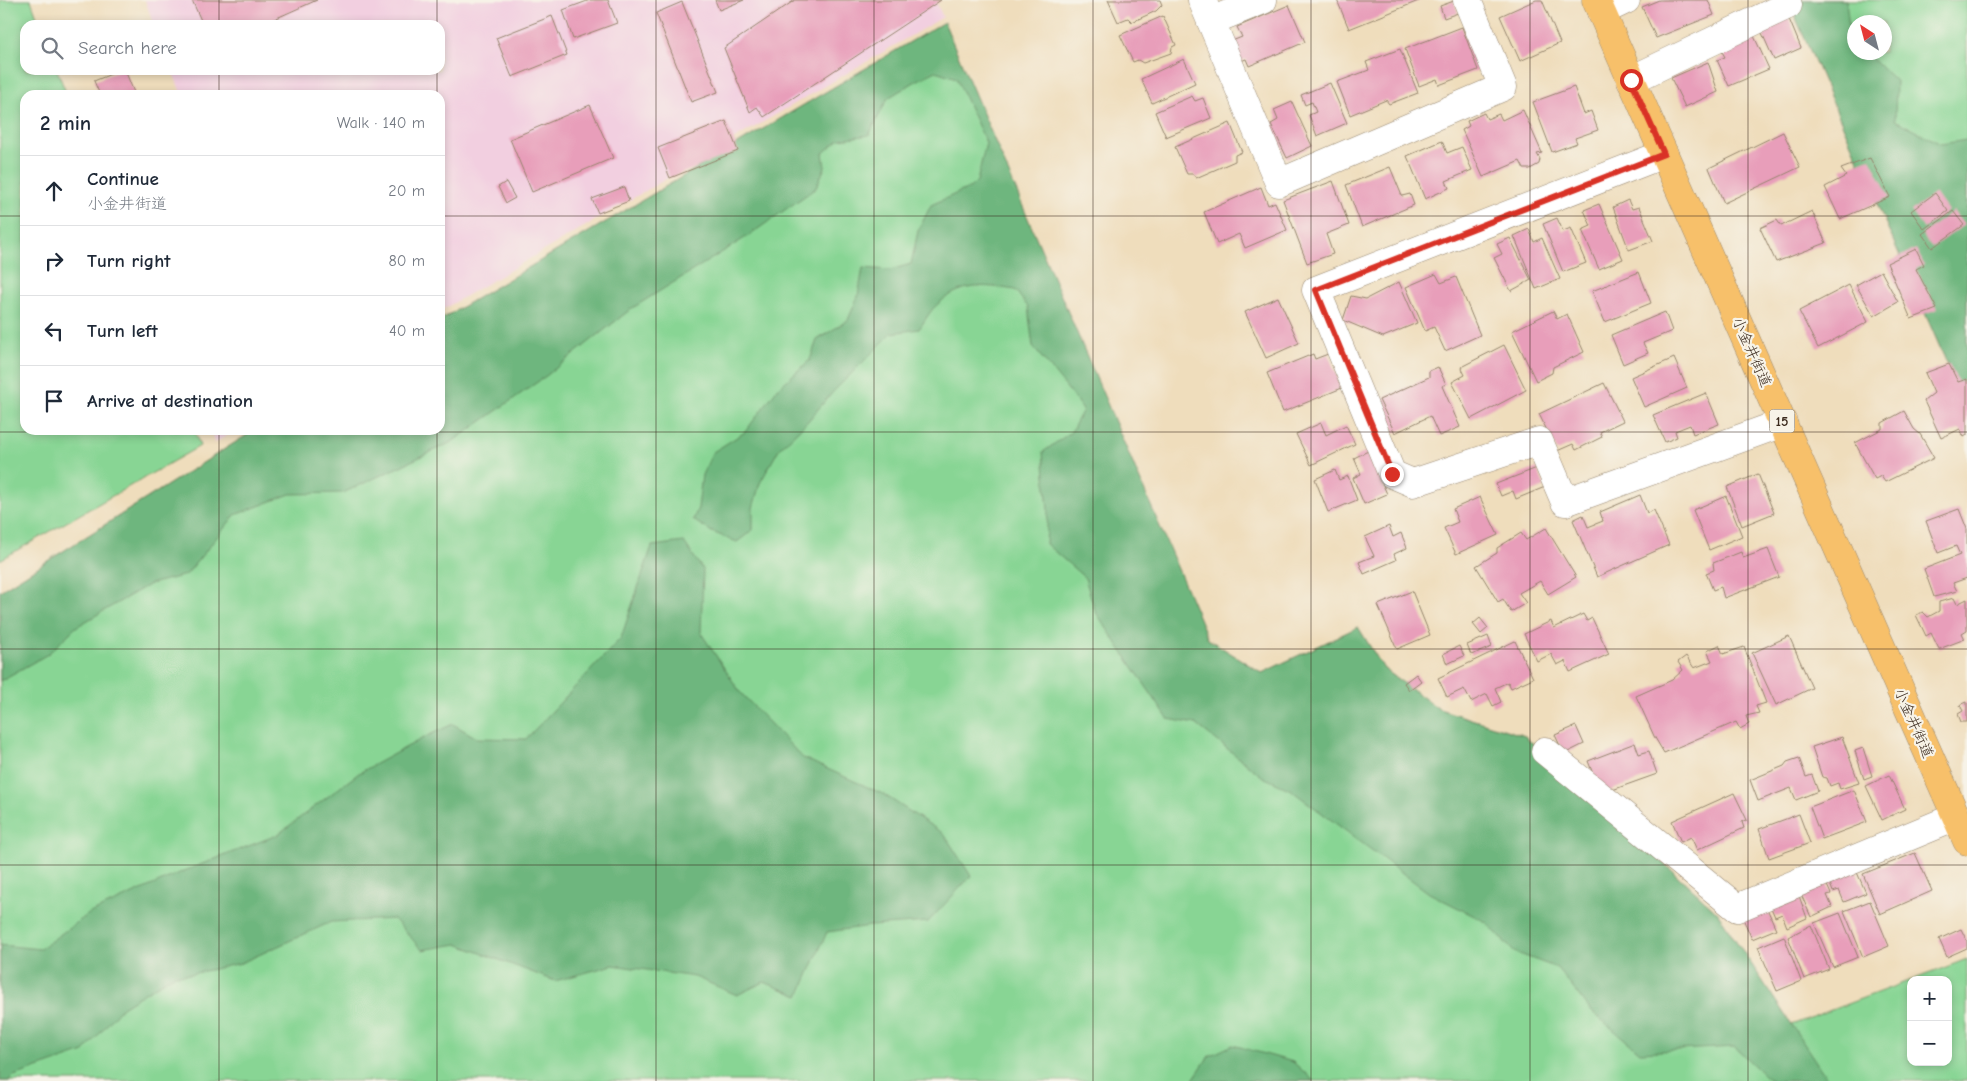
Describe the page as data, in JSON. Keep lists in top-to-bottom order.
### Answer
{
  "streets": {
    "main road": ["小金井街道", "15"]
  },
  "north": "top left",
  "page": {
    "search": "Search here",
    "heading": ["2 min", "Walk · 140 m"],
    "list": [
      ["Continue", "小金井街道", "20 m"],
      ["Turn right", "80 m"],
      ["Turn left", "40 m"],
      "Arrive at destination"
    ],
    "map_buttons": ["+", "−"]
  }
}
